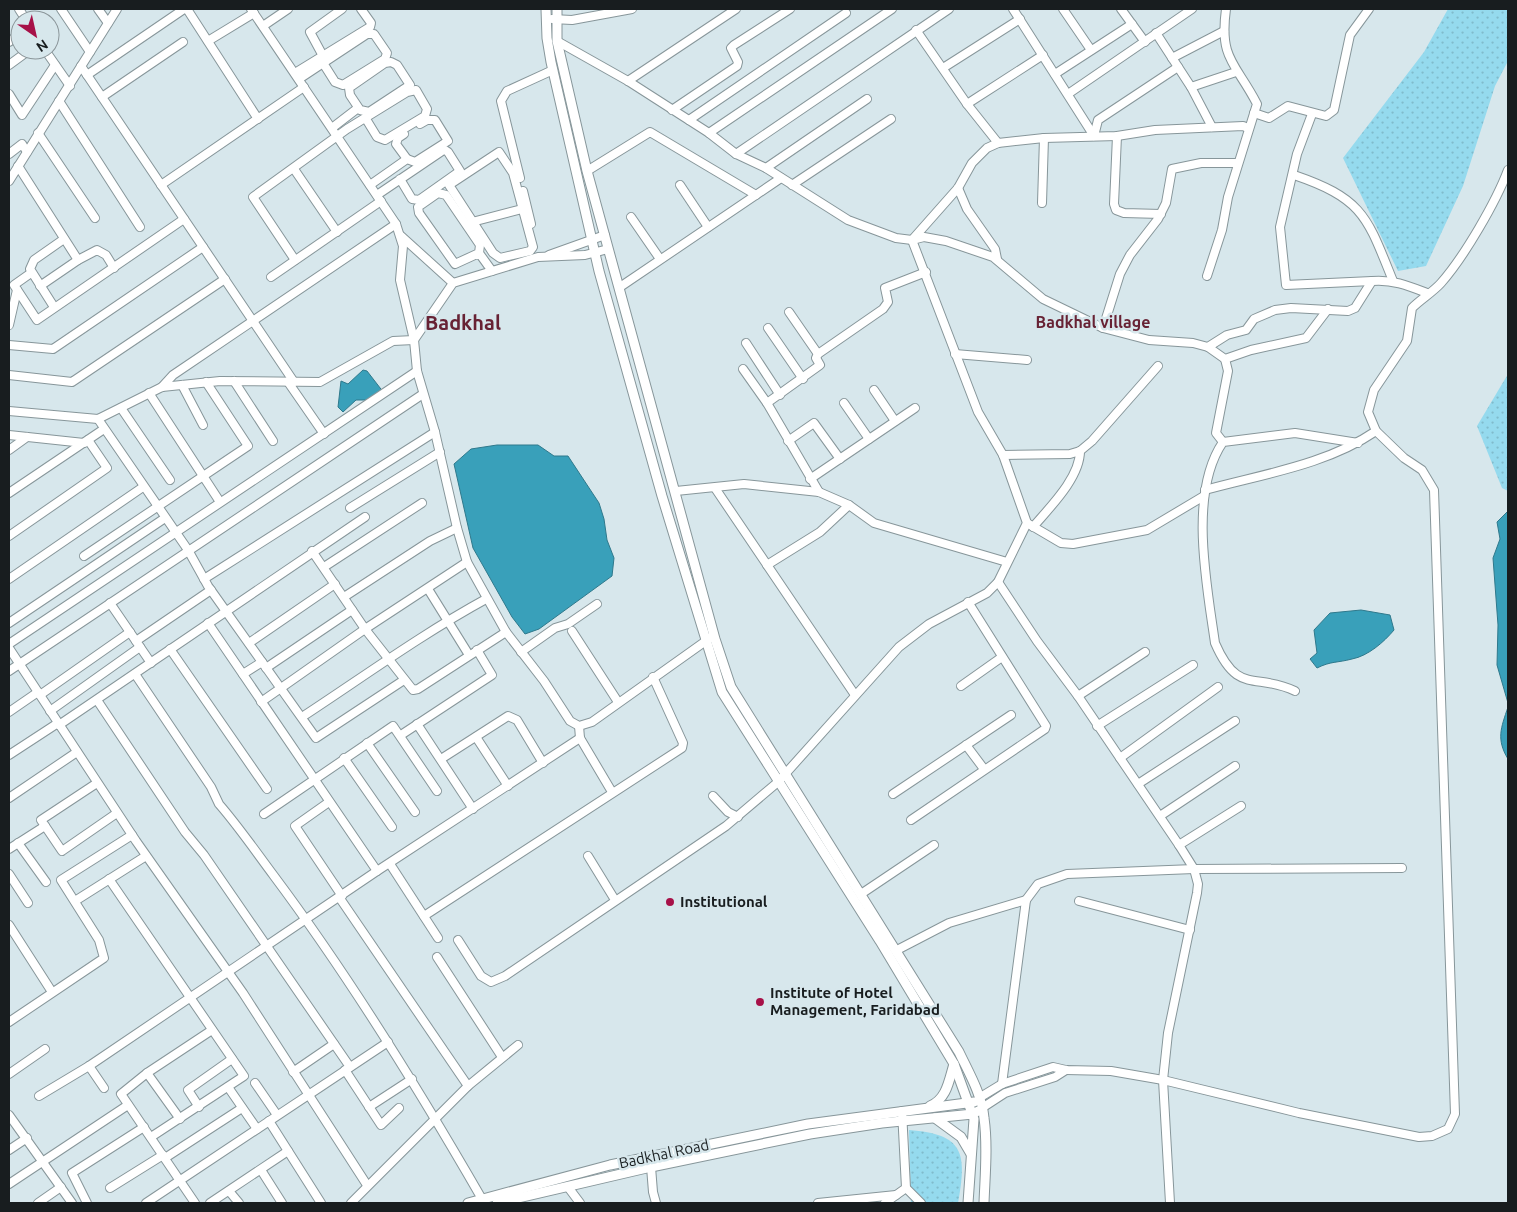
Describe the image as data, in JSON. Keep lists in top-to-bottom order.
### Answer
{
  "streets": {
    "street": ["Badkhal Road"]
  },
  "districts": ["Badkhal village", "Badkhal"],
  "places": ["Institutional", "Institute of Hotel Management, Faridabad"],
  "north": "bottom right"
}
